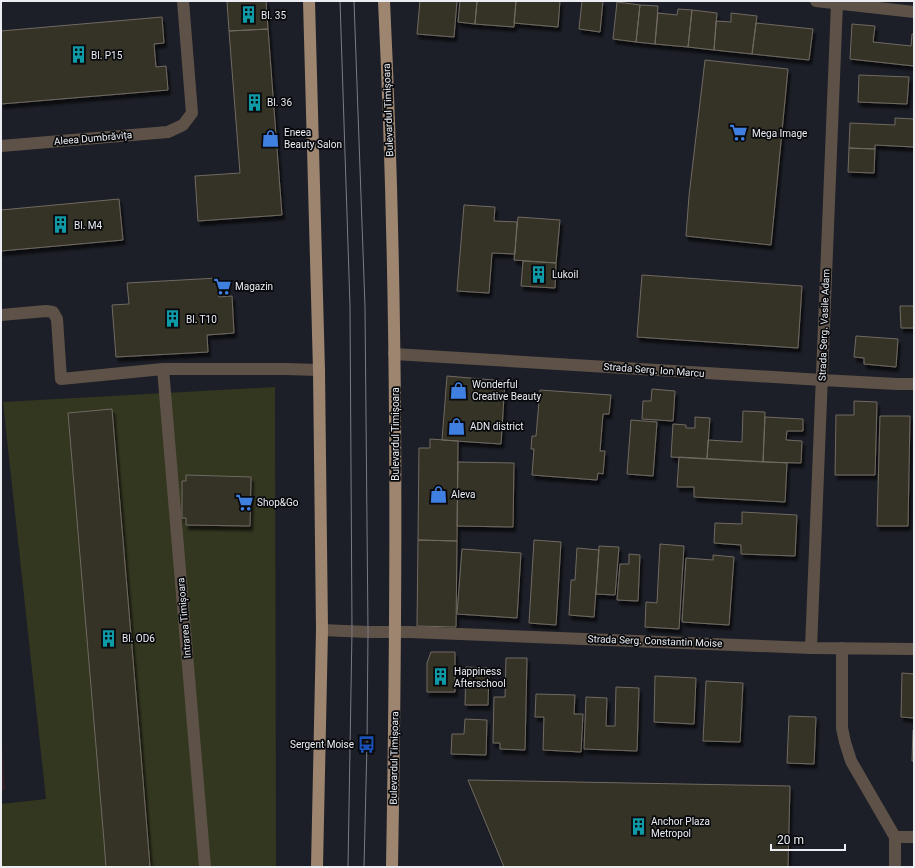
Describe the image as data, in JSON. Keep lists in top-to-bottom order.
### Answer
{
  "streets": {
    "main road": ["Bulevardul Timișoara"],
    "street": [
      "Aleea Dumbrăvița",
      "Strada Serg. Vasile Adam",
      "Strada Serg. Ion Marcu",
      "Intrarea Timișoara",
      "Strada Serg. Constantin Moise"
    ]
  },
  "crossings": [
    ["Bulevardul Timișoara", "Strada Serg. Ion Marcu"],
    ["Bulevardul Timișoara", "Strada Serg. Constantin Moise"],
    ["Strada Serg. Vasile Adam", "Strada Serg. Ion Marcu"],
    ["Strada Serg. Vasile Adam", "Strada Serg. Constantin Moise"]
  ],
  "places": {
    "building": [
      "Bl. 35",
      "Bl. P15",
      "Bl. 36",
      "Bl. M4",
      "Lukoil",
      "Bl. T10",
      "Bl. OD6",
      "Happiness Afterschool",
      "Anchor Plaza Metropol"
    ],
    "supermarket": ["Mega Image", "Magazin", "Shop&Go"],
    "shop": [
      "Eneea Beauty Salon",
      "Wonderful Creative Beauty",
      "ADN district",
      "Aleva"
    ],
    "bus stop": ["Sergent Moise"]
  },
  "scale_bar": "20 m"
}
